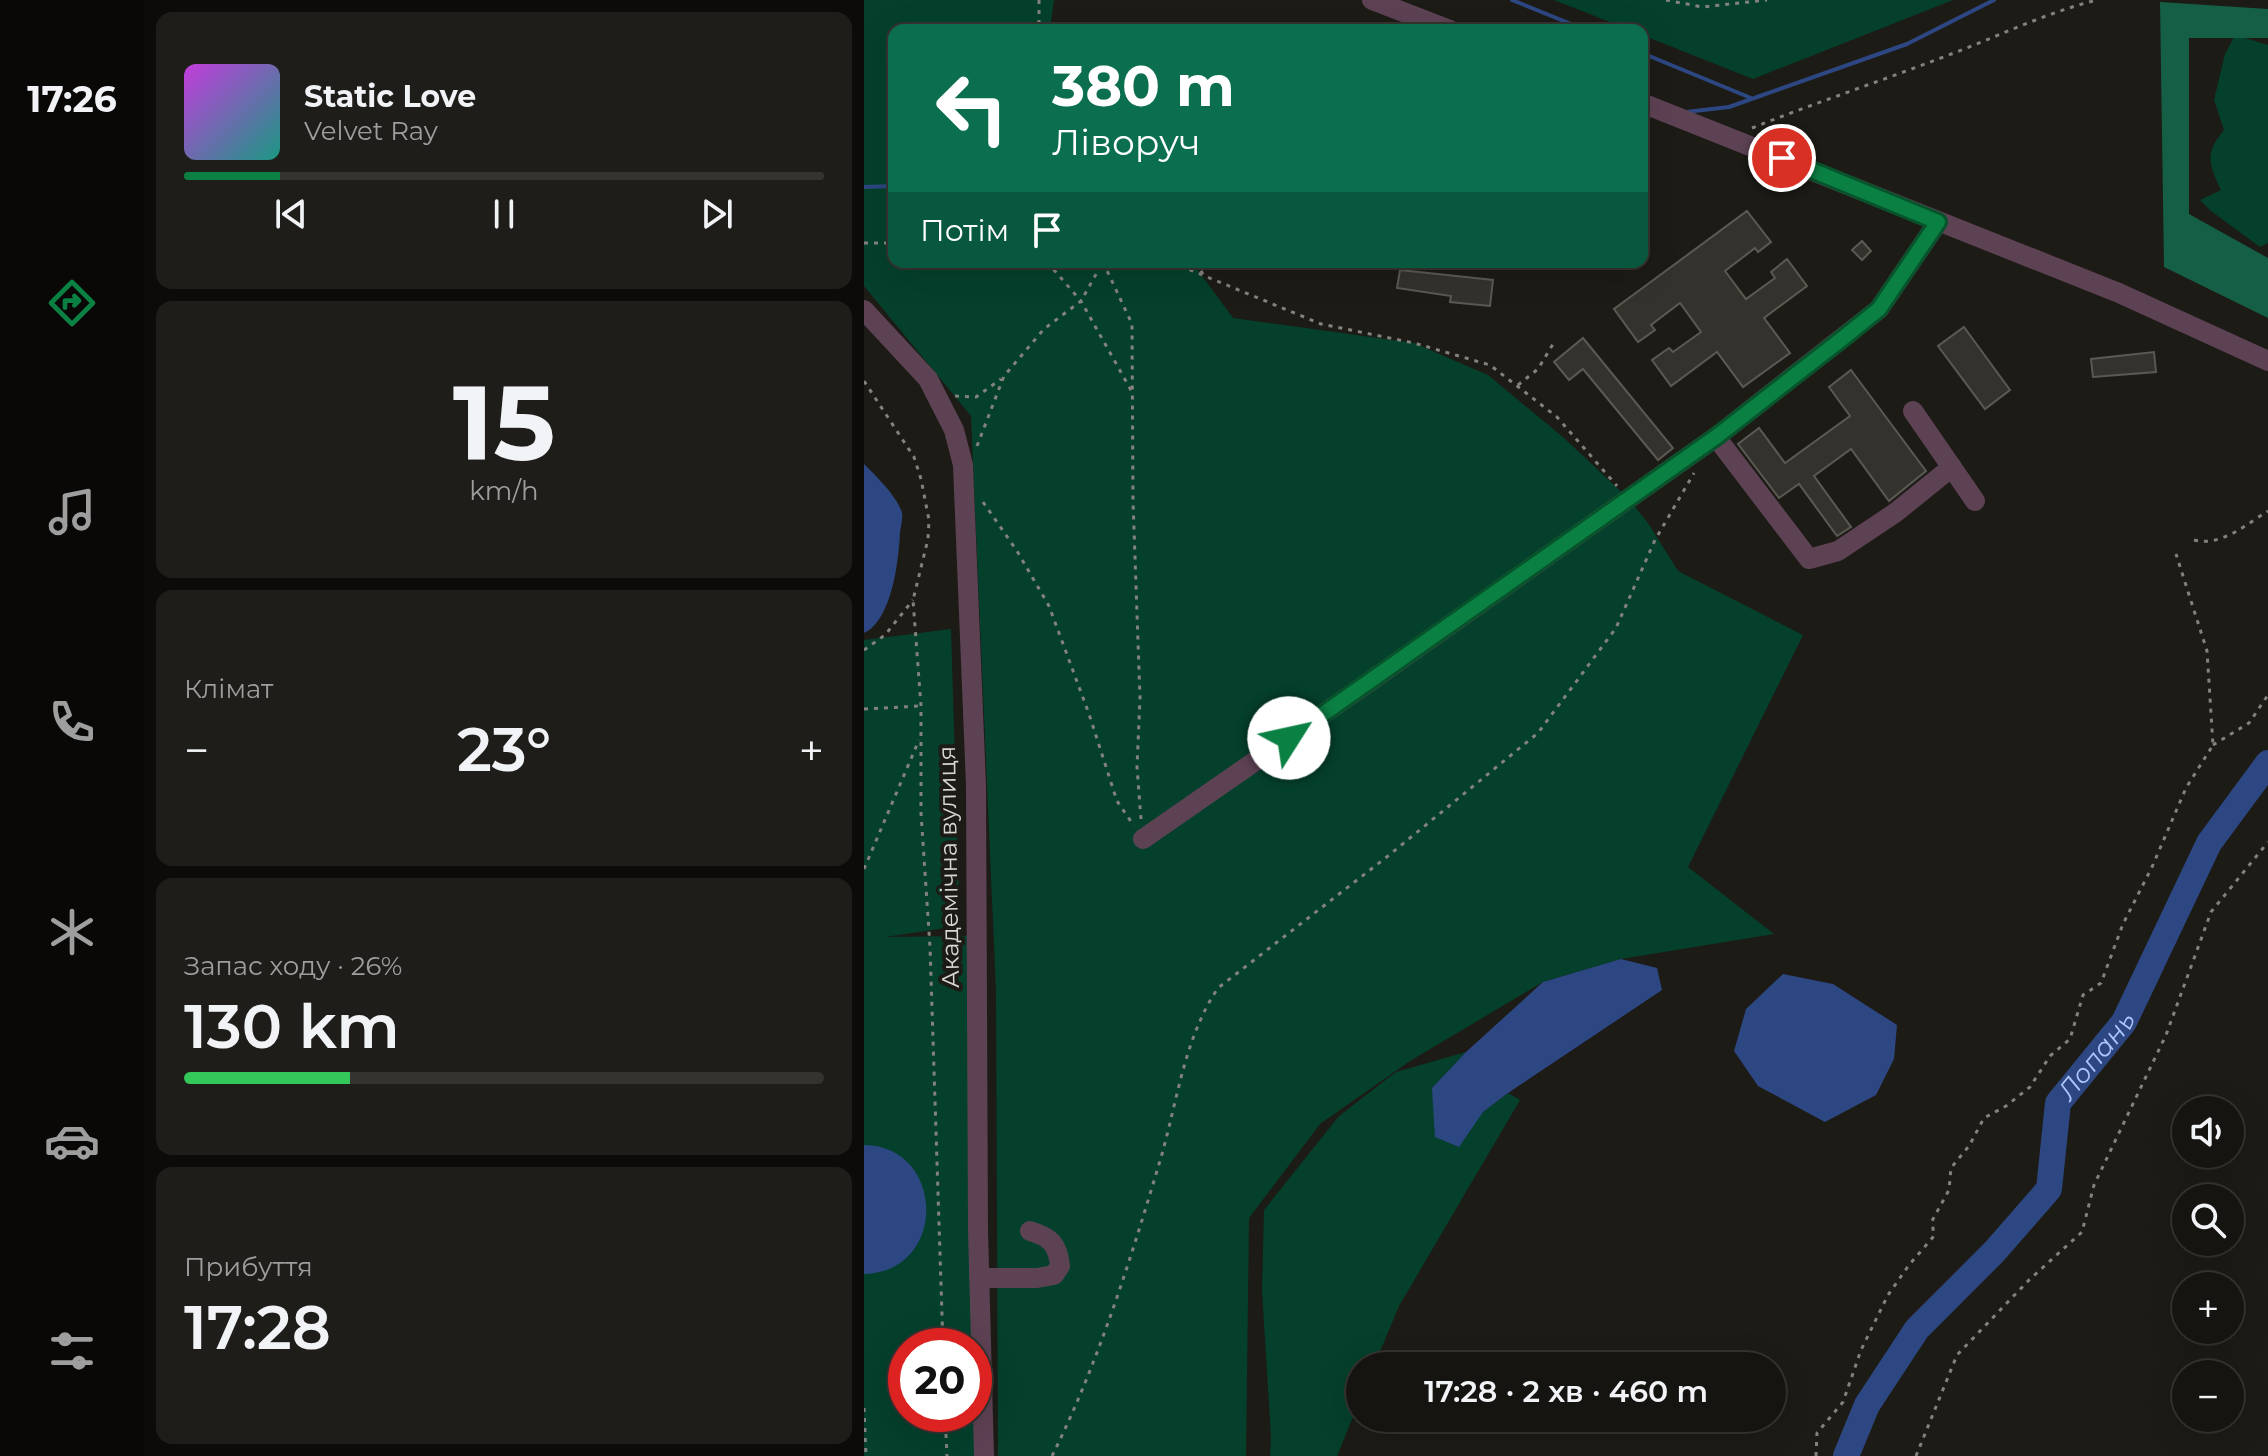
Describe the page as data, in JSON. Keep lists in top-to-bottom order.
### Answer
{
  "streets": {
    "street": ["Академічна вулиця"]
  },
  "water": ["Лопань"],
  "page": {
    "tabs": "17:26",
    "turn": ["380 m", "Ліворуч"],
    "song": ["Static Love", "Velvet Ray"],
    "then": "Потім",
    "tile": [
      ["15", "km/h"],
      "Клімат",
      ["Запас ходу · 26%", "130 km"],
      ["Прибуття", "17:28"]
    ],
    "heat": ["−", "23°", "+"],
    "map_buttons": ["+", "−"],
    "limit": "20",
    "trip": "17:28 · 2 хв · 460 m"
  }
}
